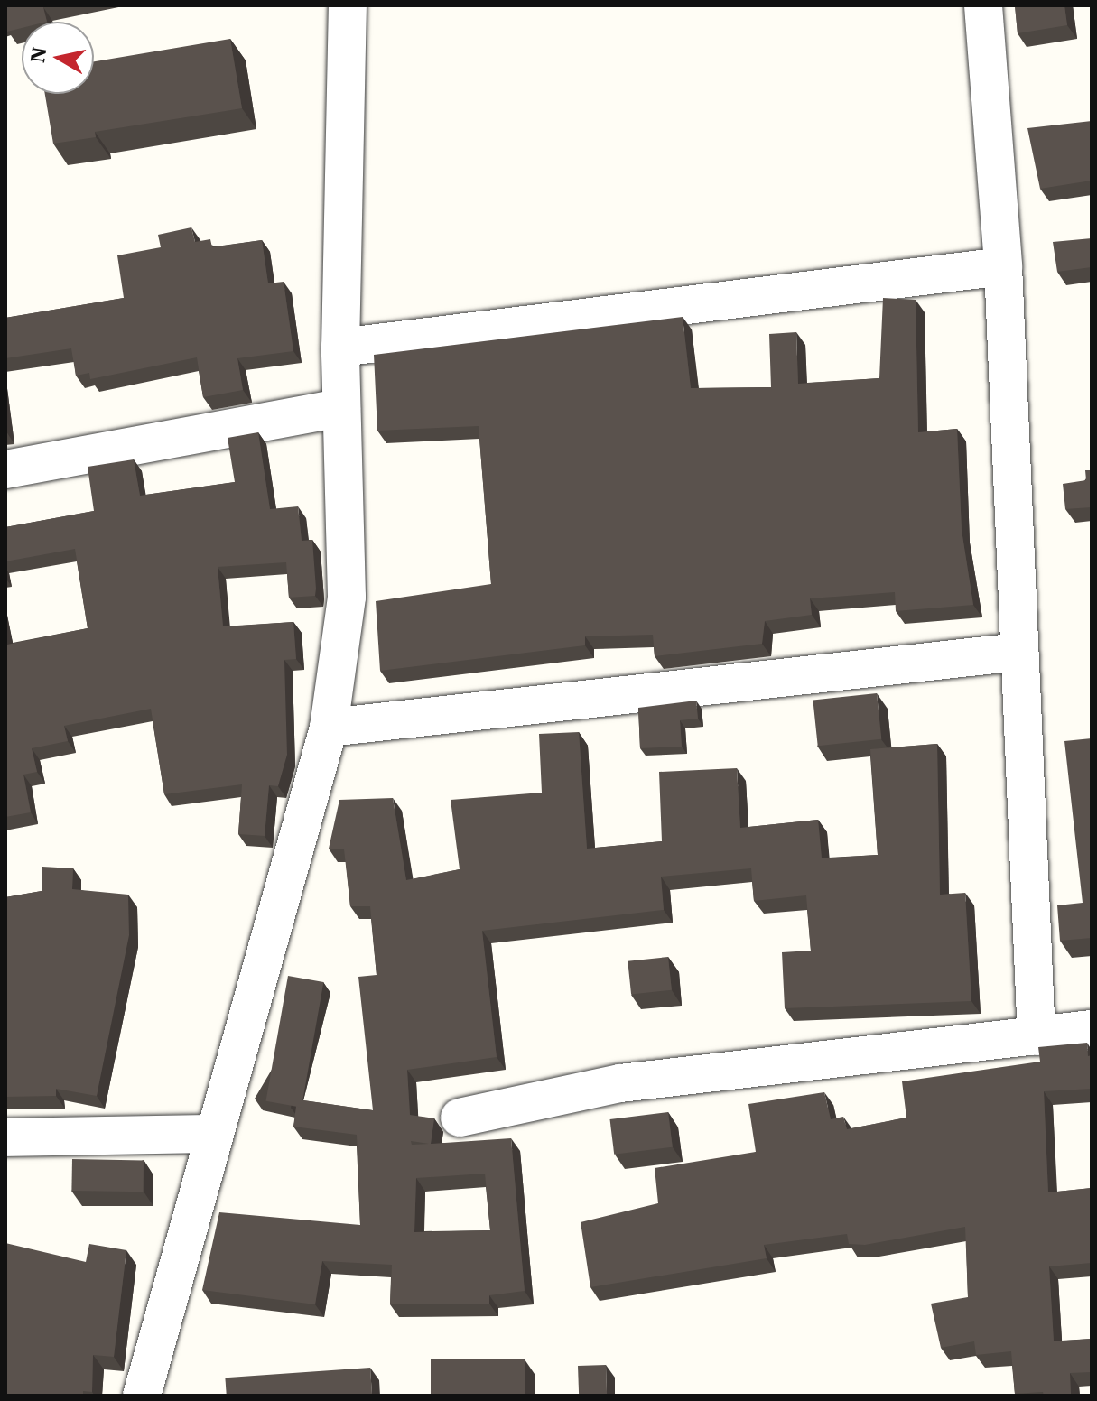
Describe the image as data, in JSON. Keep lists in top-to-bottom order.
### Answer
{
  "north": "left"
}
